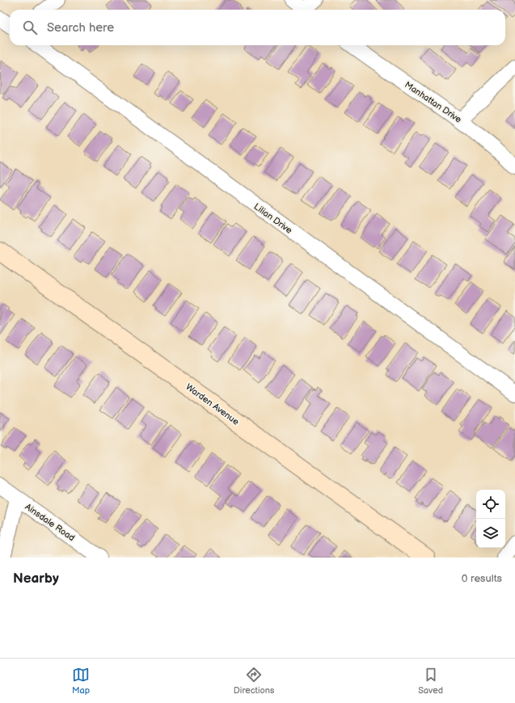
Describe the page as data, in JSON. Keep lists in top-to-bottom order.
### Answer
{
  "streets": {
    "main road": ["Warden Avenue"],
    "street": ["Manhattan Drive", "Lilian Drive", "Ainsdale Road"]
  },
  "page": {
    "search": "Search here",
    "heading": ["Nearby", "0 results"],
    "nav": ["Map", "Directions", "Saved"]
  }
}
